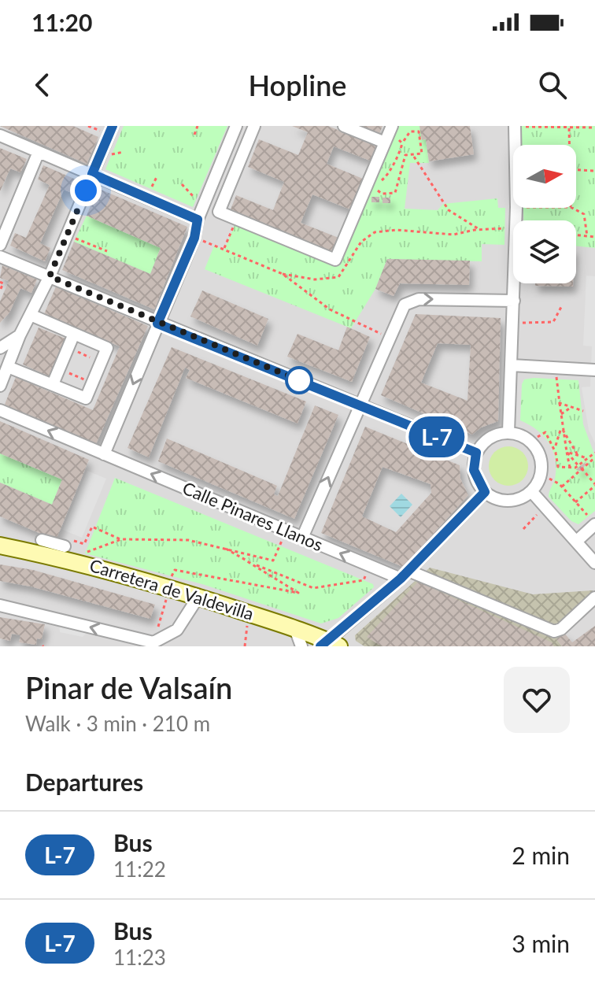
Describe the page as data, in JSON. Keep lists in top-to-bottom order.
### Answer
{
  "streets": {
    "street": ["Calle Pinares Llanos", "Carretera de Valdevilla"]
  },
  "one_way": ["Calle Pinares Llanos"],
  "lines": ["bus line L-7"],
  "north": "right",
  "page": {
    "status": "11:20",
    "header": "Hopline",
    "on_map": "L-7",
    "heading": [
      ["Pinar de Valsaín", "Walk · 3 min · 210 m"],
      "Departures"
    ],
    "list": [
      {
        "mark": "L-7",
        "name": "Bus",
        "note": "11:22",
        "value": "2 min"
      },
      {
        "mark": "L-7",
        "name": "Bus",
        "note": "11:23",
        "value": "3 min"
      }
    ]
  }
}
